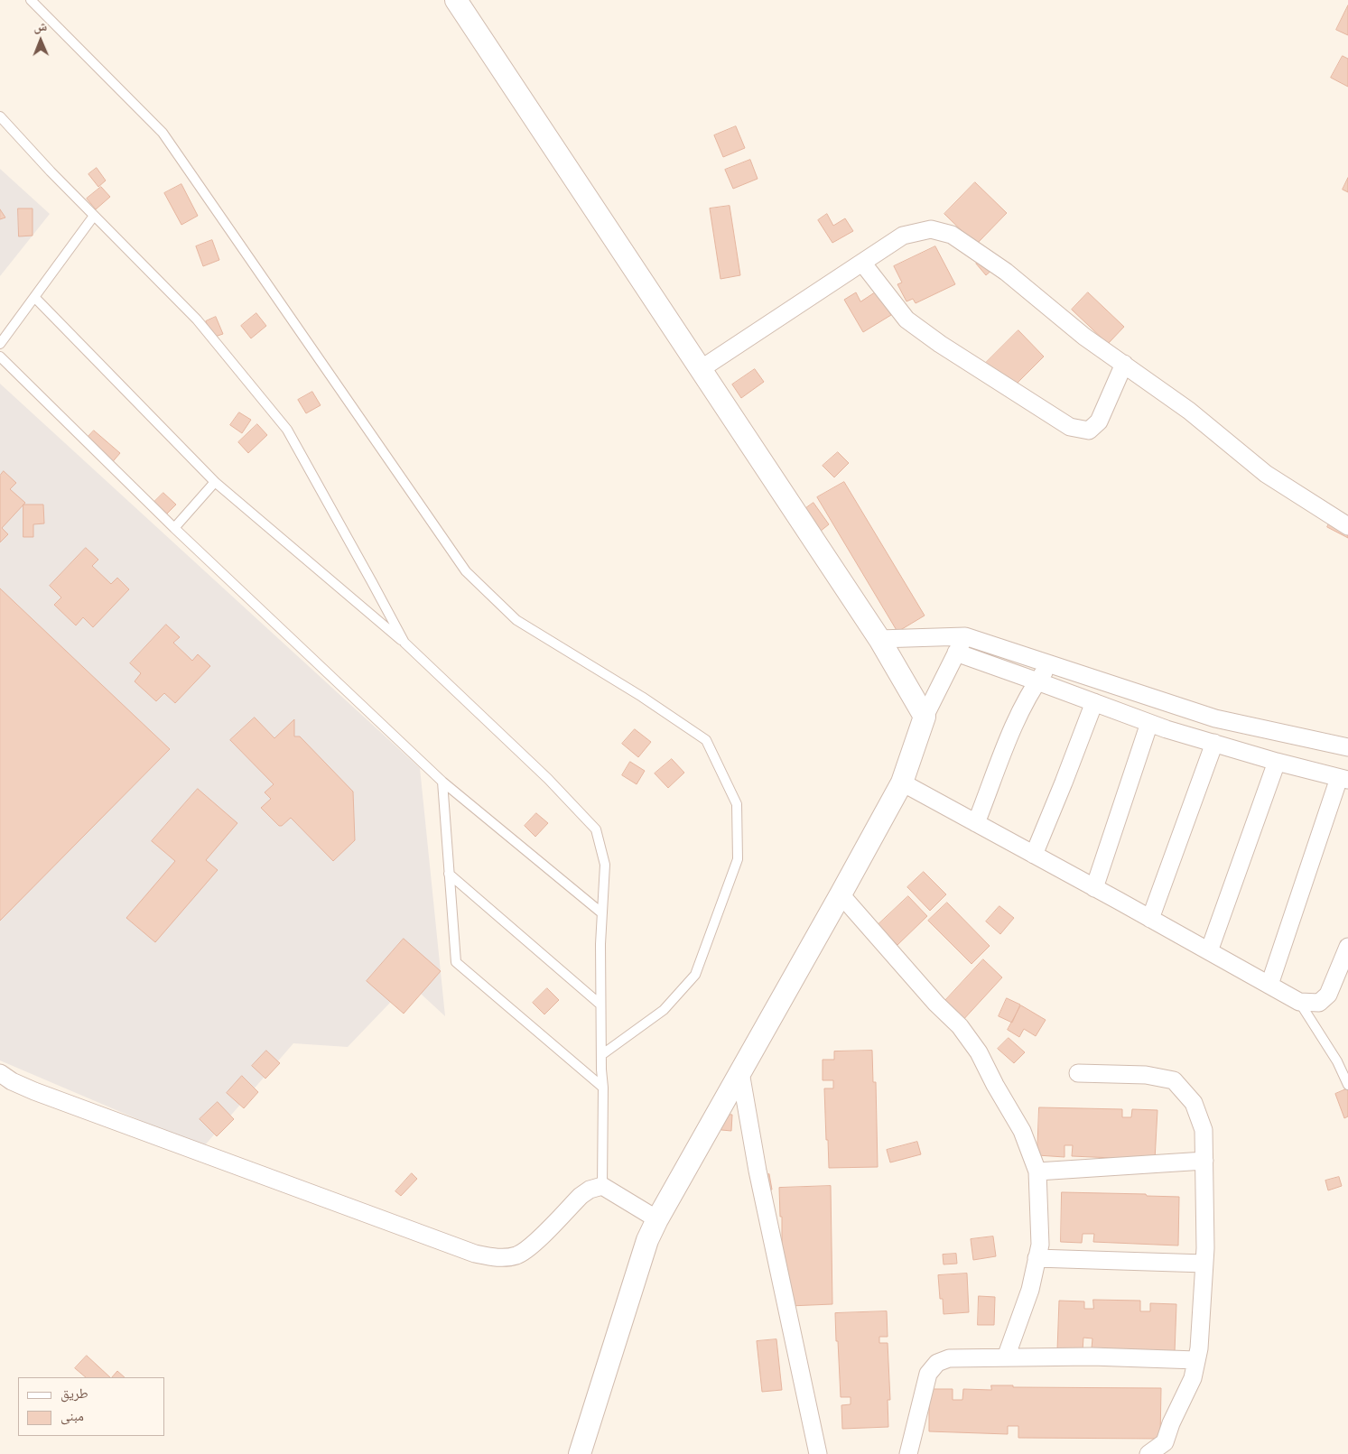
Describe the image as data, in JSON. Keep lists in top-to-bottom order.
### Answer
{
  "legend": ["طريق", "مبنى"],
  "north": "top"
}
